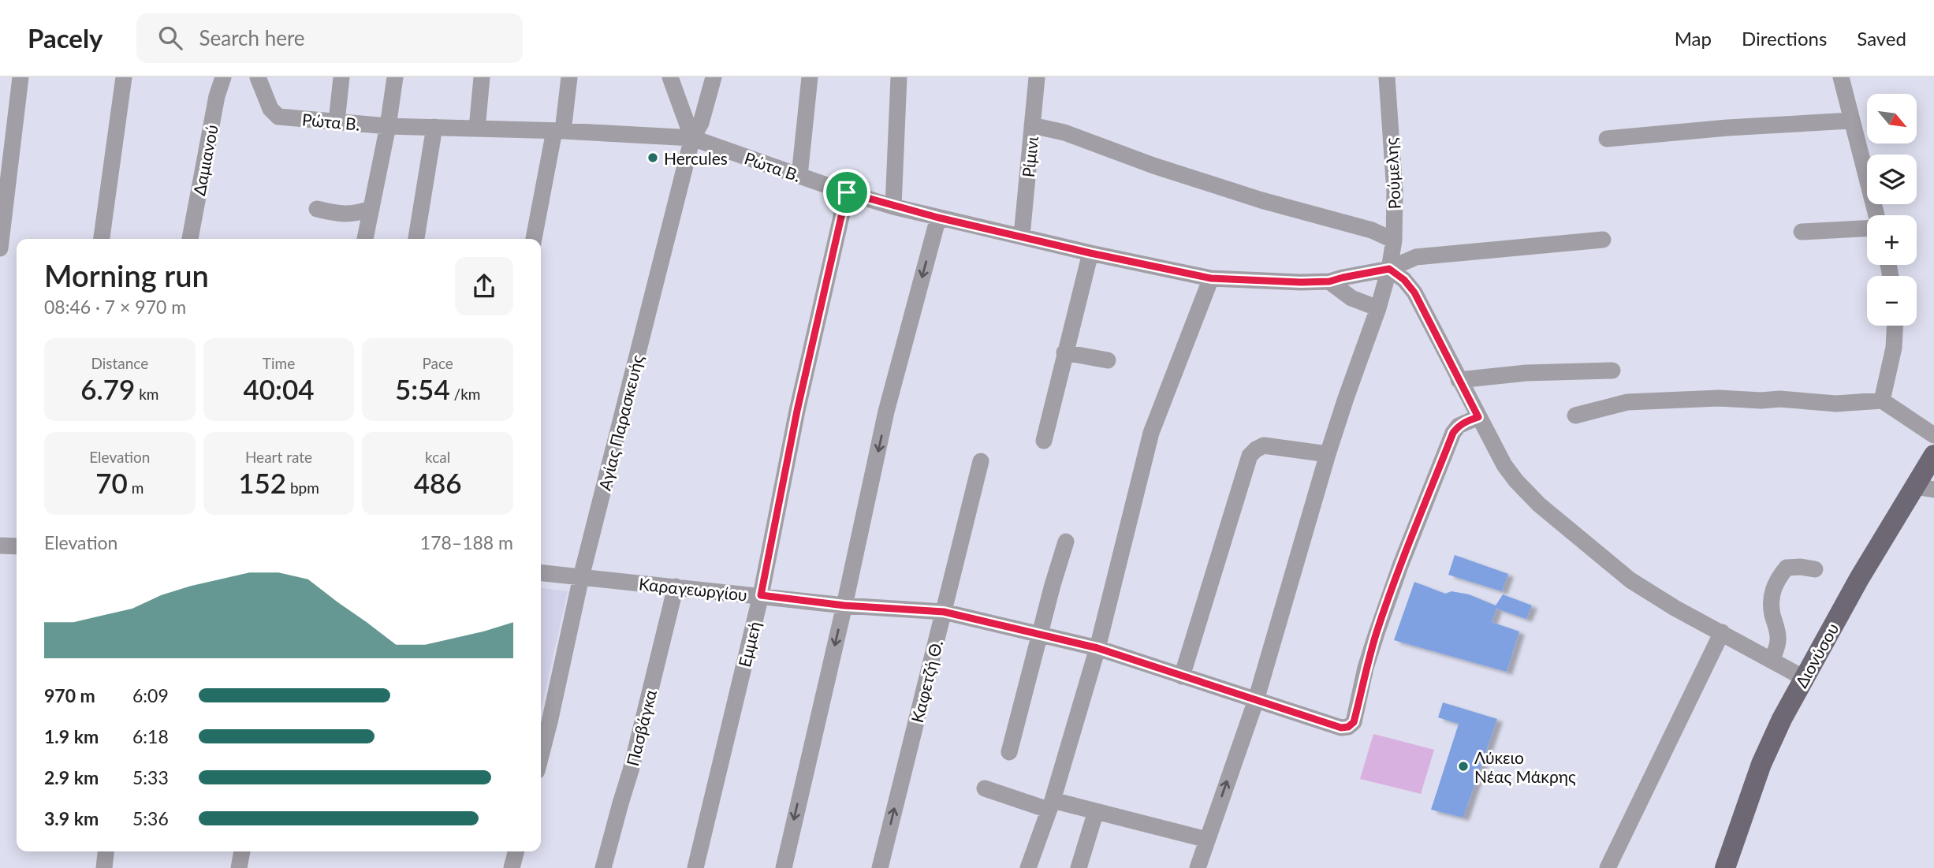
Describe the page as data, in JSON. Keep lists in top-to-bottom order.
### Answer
{
  "streets": {
    "main road": ["Διονύσου"],
    "street": [
      "Ρώτα Β.",
      "Ρίμινι",
      "Δαμιανού",
      "Ρούμελης",
      "Αγίας Παρασκευής",
      "Καραγεωργίου",
      "Εμμεή",
      "Καφετζή Θ.",
      "Πασβάγκα"
    ]
  },
  "crossings": [
    ["Ρώτα Β.", "Ρίμινι"],
    ["Ρώτα Β.", "Ρούμελης"],
    ["Ρώτα Β.", "Αγίας Παρασκευής"],
    ["Ρώτα Β.", "Εμμεή"],
    ["Ρούμελης", "Καραγεωργίου"],
    ["Αγίας Παρασκευής", "Καραγεωργίου"],
    ["Καραγεωργίου", "Εμμεή"],
    ["Καραγεωργίου", "Καφετζή Θ."],
    ["Καραγεωργίου", "Πασβάγκα"]
  ],
  "places": ["Hercules", "Λύκειο Νέας Μάκρης"],
  "north": "bottom right",
  "page": {
    "header": "Pacely",
    "search": "Search here",
    "nav": ["Map", "Directions", "Saved"],
    "map_buttons": ["+", "−"],
    "heading": ["Morning run", "08:46 · 7 × 970 m"],
    "stats": [
      ["Distance", "6.79 km"],
      ["Time", "40:04"],
      ["Pace", "5:54 /km"],
      ["Elevation", "70 m"],
      ["Heart rate", "152 bpm"],
      ["kcal", "486"]
    ],
    "chart": ["Elevation", "178–188 m"],
    "list": [
      {
        "name": "970 m",
        "note": "6:09"
      },
      {
        "name": "1.9 km",
        "note": "6:18"
      },
      {
        "name": "2.9 km",
        "note": "5:33"
      },
      {
        "name": "3.9 km",
        "note": "5:36"
      }
    ]
  }
}
